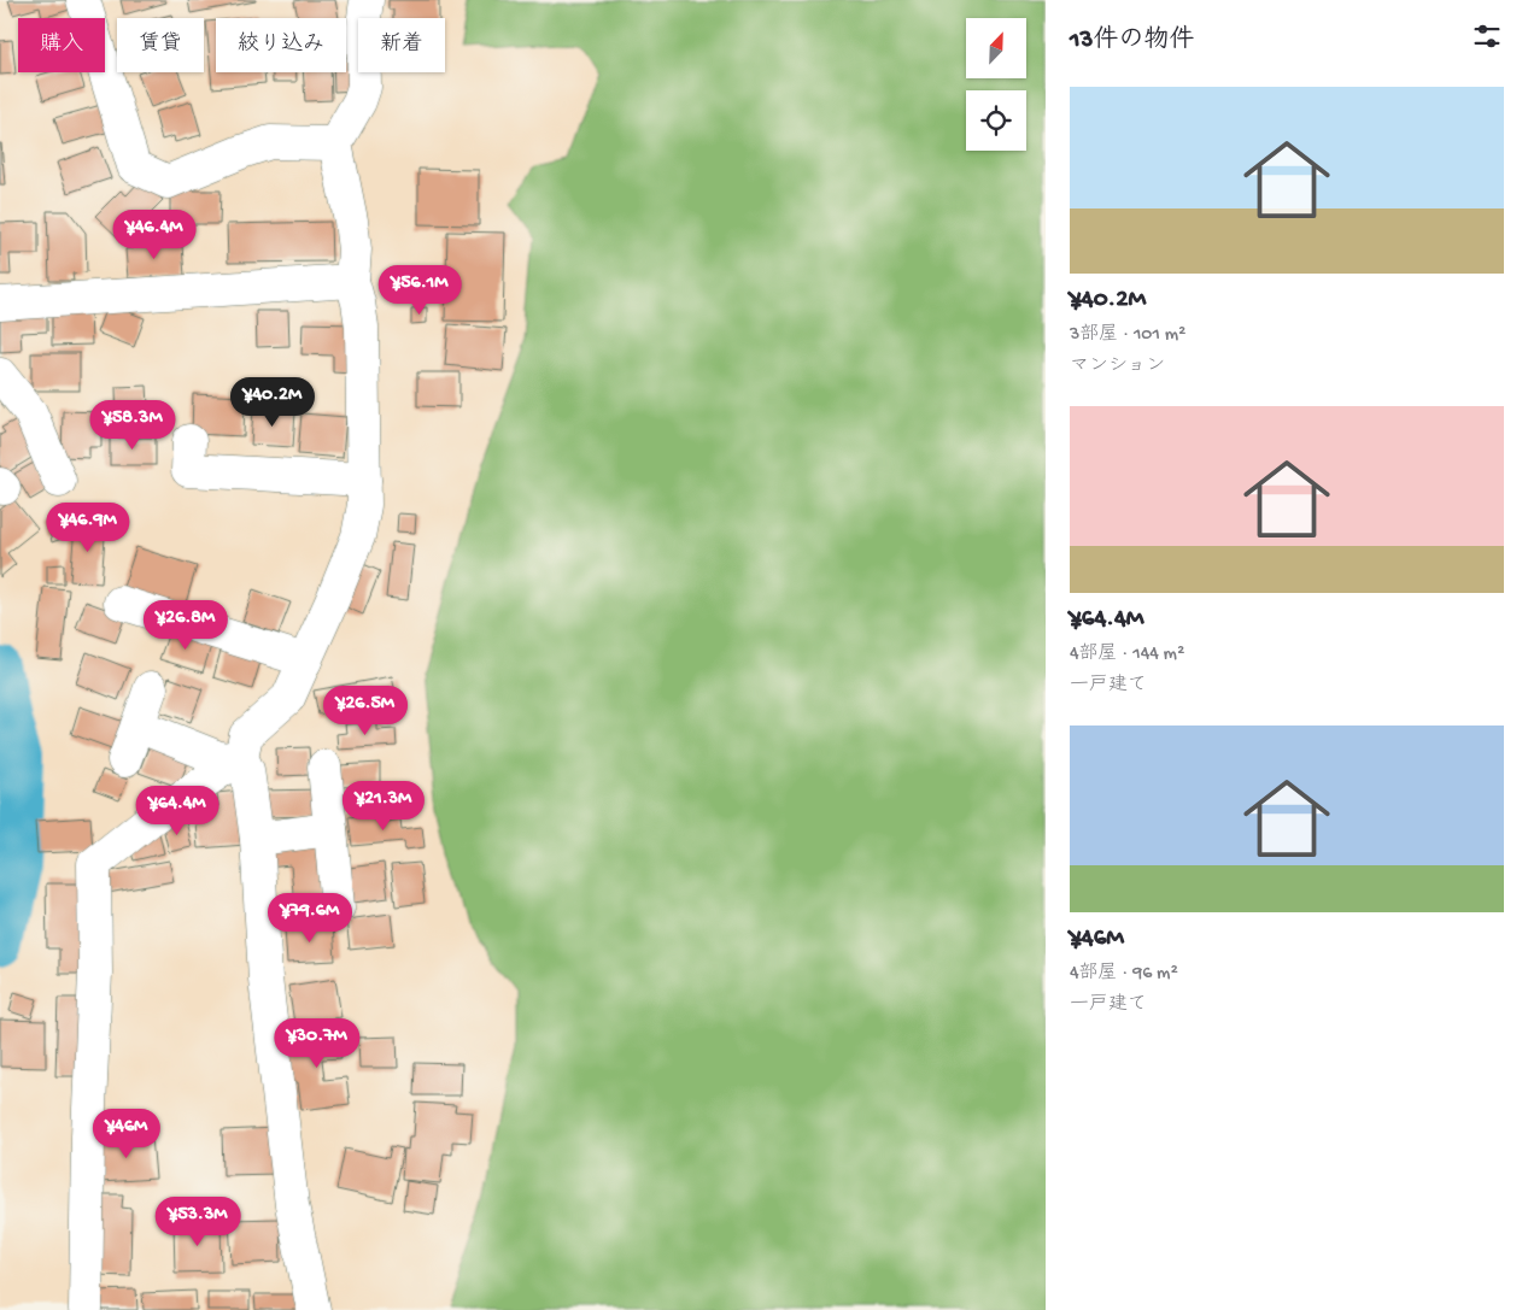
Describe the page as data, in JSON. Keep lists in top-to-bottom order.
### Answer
{
  "north": "top right",
  "page": {
    "heading": "13件の物件",
    "chip": [
      "購入",
      "賃貸",
      "絞り込み",
      "新着"
    ],
    "list": [
      {
        "name": "¥40.2M",
        "note": "3部屋 · 101 m² · マンション"
      },
      {
        "name": "¥64.4M",
        "note": "4部屋 · 144 m² · 一戸建て"
      },
      {
        "name": "¥46M",
        "note": "4部屋 · 96 m² · 一戸建て"
      }
    ],
    "price": [
      "¥46.4M",
      "¥56.1M",
      "¥40.2M",
      "¥58.3M",
      "¥46.9M",
      "¥26.8M",
      "¥26.5M",
      "¥21.3M",
      "¥64.4M",
      "¥79.6M",
      "¥30.7M",
      "¥46M",
      "¥53.3M"
    ]
  }
}
